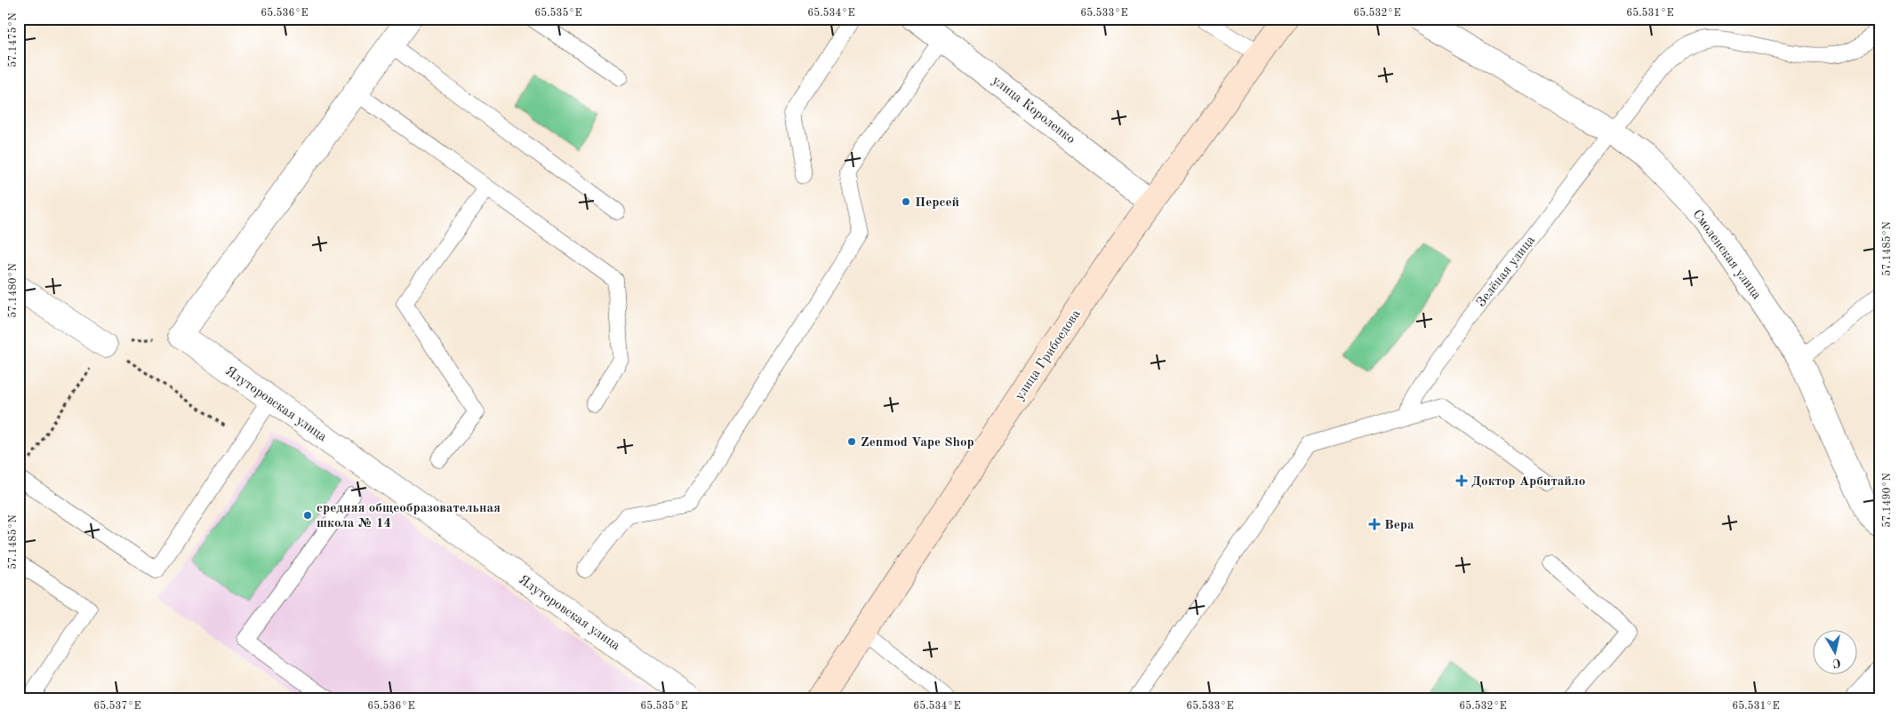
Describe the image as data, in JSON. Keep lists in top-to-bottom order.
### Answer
{
  "streets": {
    "street": [
      "улица Короленко",
      "Смоленская улица",
      "улица Грибоедова",
      "Ялуторовская улица"
    ],
    "lane": ["Зелёная улица"]
  },
  "crossings": [
    ["улица Короленко", "улица Грибоедова"],
    ["Смоленская улица", "Зелёная улица"]
  ],
  "places": {
    "other": ["Персей", "Zenmod Vape Shop", "средняя общеобразовательная школа № 14"],
    "health": ["Доктор Арбитайло", "Вера"]
  },
  "north": "bottom",
  "coordinates": [
    "65.536°E",
    "65.535°E",
    "65.534°E",
    "65.533°E",
    "65.532°E",
    "65.531°E",
    "57.1475°N",
    "57.1485°N",
    "57.1480°N",
    "57.1490°N",
    "65.537°E"
  ]
}
